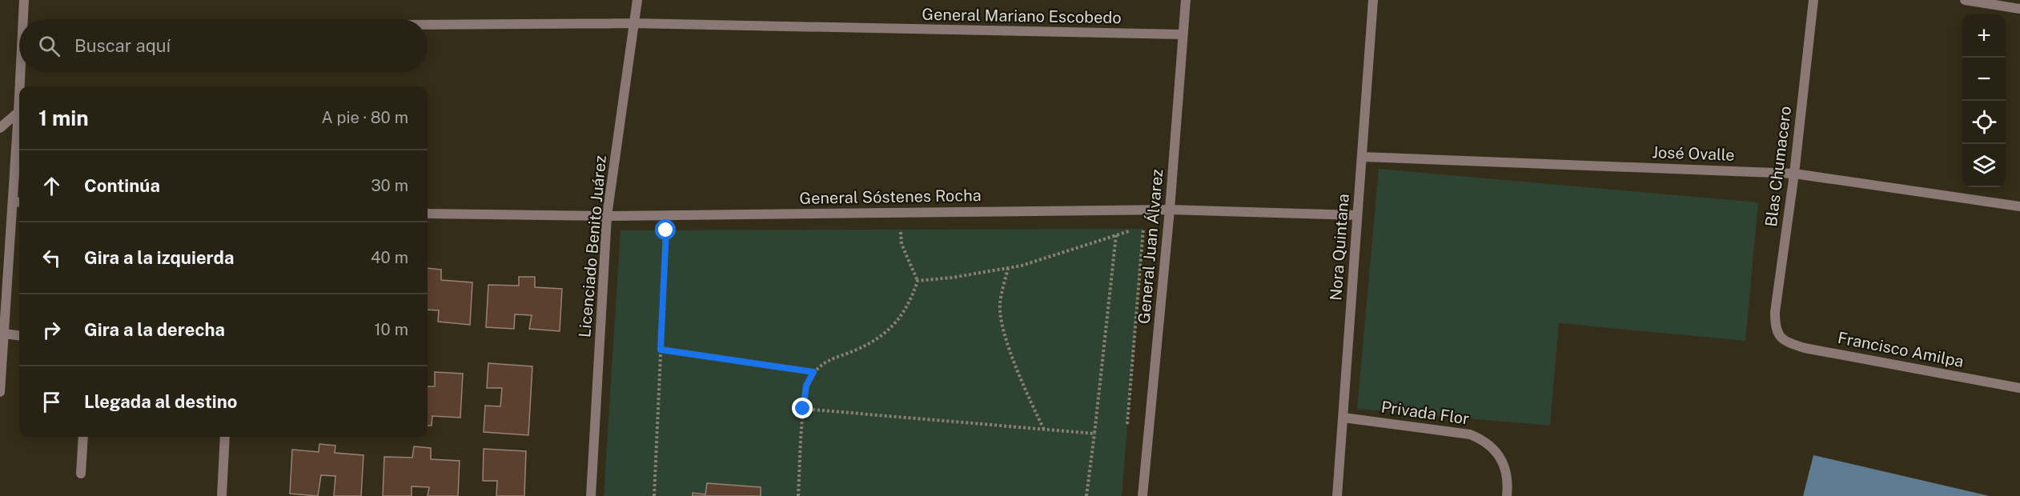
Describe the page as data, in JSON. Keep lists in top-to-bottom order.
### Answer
{
  "streets": {
    "street": [
      "General Mariano Escobedo",
      "José Ovalle",
      "Blas Chumacero",
      "General Sóstenes Rocha",
      "Licenciado Benito Juárez",
      "General Juan Álvarez",
      "Nora Quintana",
      "Francisco Amilpa",
      "Privada Flor"
    ]
  },
  "crossings": [
    ["General Mariano Escobedo", "Licenciado Benito Juárez"],
    ["General Mariano Escobedo", "General Juan Álvarez"],
    ["José Ovalle", "Blas Chumacero"],
    ["José Ovalle", "Nora Quintana"],
    ["Blas Chumacero", "Francisco Amilpa"],
    ["General Sóstenes Rocha", "Licenciado Benito Juárez"],
    ["General Sóstenes Rocha", "General Juan Álvarez"],
    ["General Sóstenes Rocha", "Nora Quintana"],
    ["Nora Quintana", "Privada Flor"]
  ],
  "page": {
    "map_buttons": ["+", "−"],
    "search": "Buscar aquí",
    "heading": ["1 min", "A pie · 80 m"],
    "list": [
      ["Continúa", "30 m"],
      ["Gira a la izquierda", "40 m"],
      ["Gira a la derecha", "10 m"],
      "Llegada al destino"
    ]
  }
}
